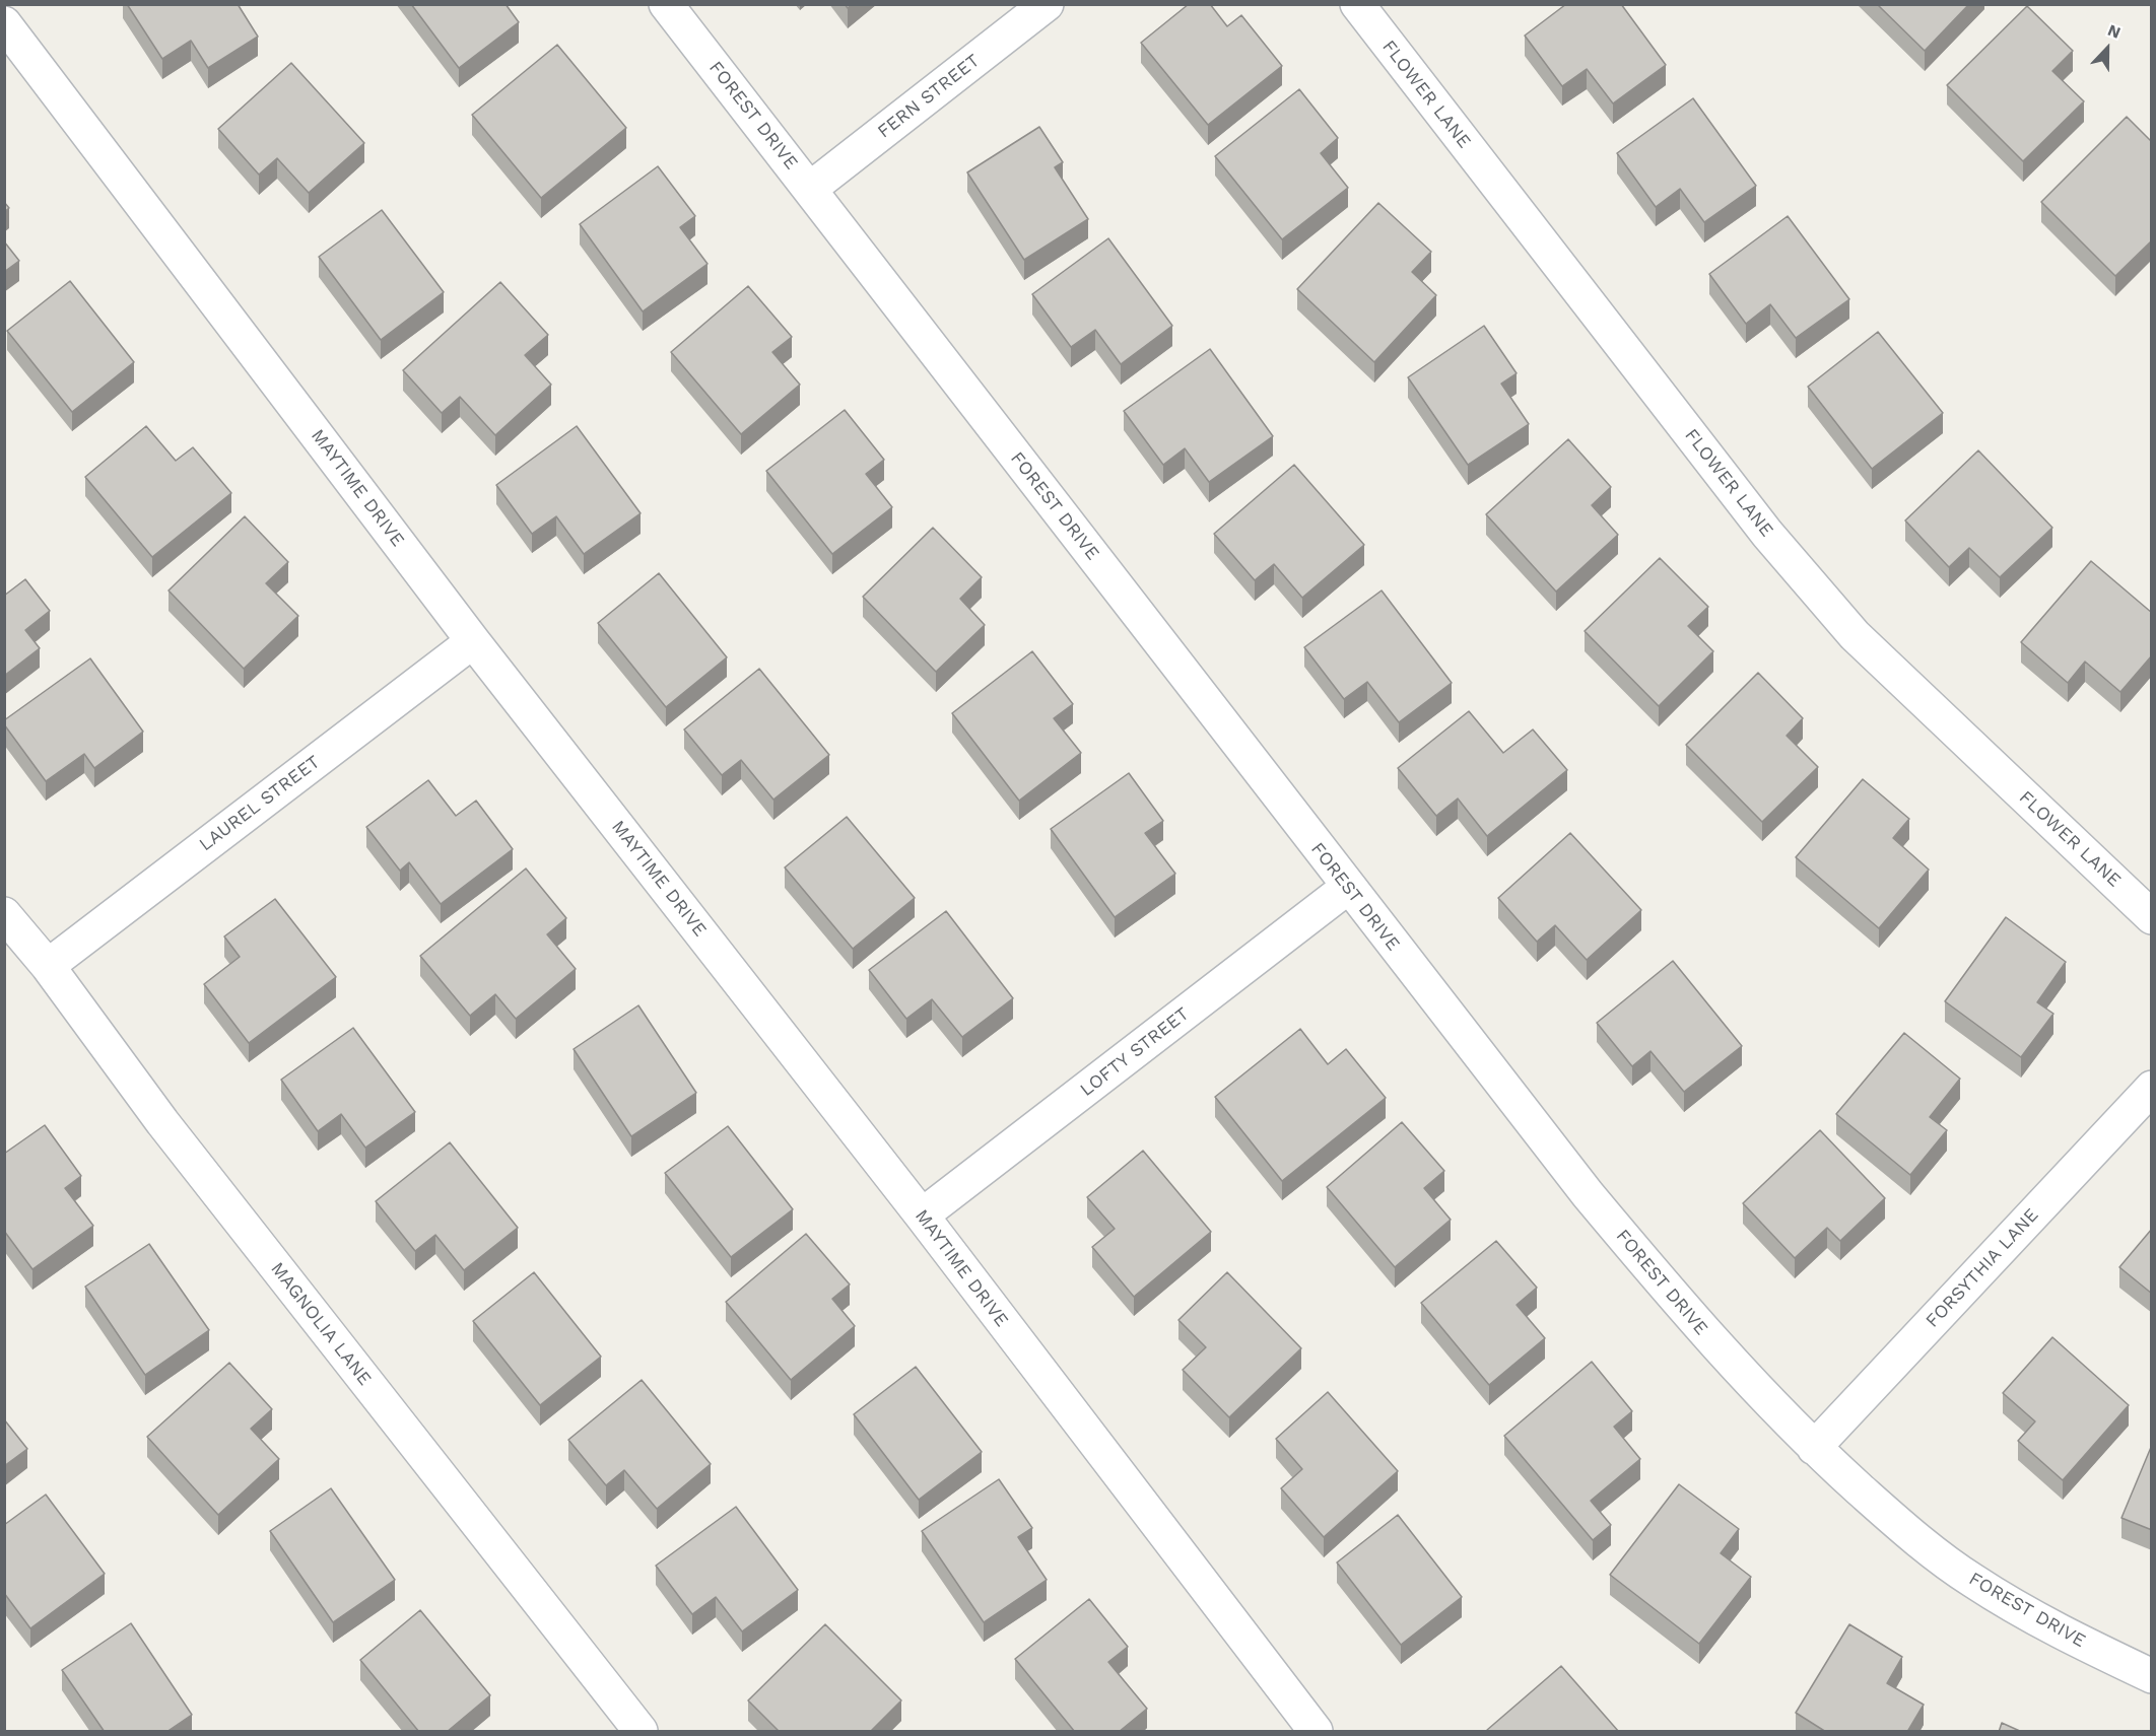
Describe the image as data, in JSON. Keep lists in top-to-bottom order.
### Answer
{
  "streets": {
    "street": [
      "FLOWER LANE",
      "FERN STREET",
      "FOREST DRIVE",
      "MAYTIME DRIVE",
      "LAUREL STREET",
      "LOFTY STREET",
      "FORSYTHIA LANE",
      "MAGNOLIA LANE"
    ]
  },
  "crossings": [
    ["FERN STREET", "FOREST DRIVE"],
    ["FOREST DRIVE", "LOFTY STREET"],
    ["FOREST DRIVE", "FORSYTHIA LANE"],
    ["MAYTIME DRIVE", "LAUREL STREET"],
    ["MAYTIME DRIVE", "LOFTY STREET"],
    ["LAUREL STREET", "MAGNOLIA LANE"]
  ],
  "north": "top"
}
